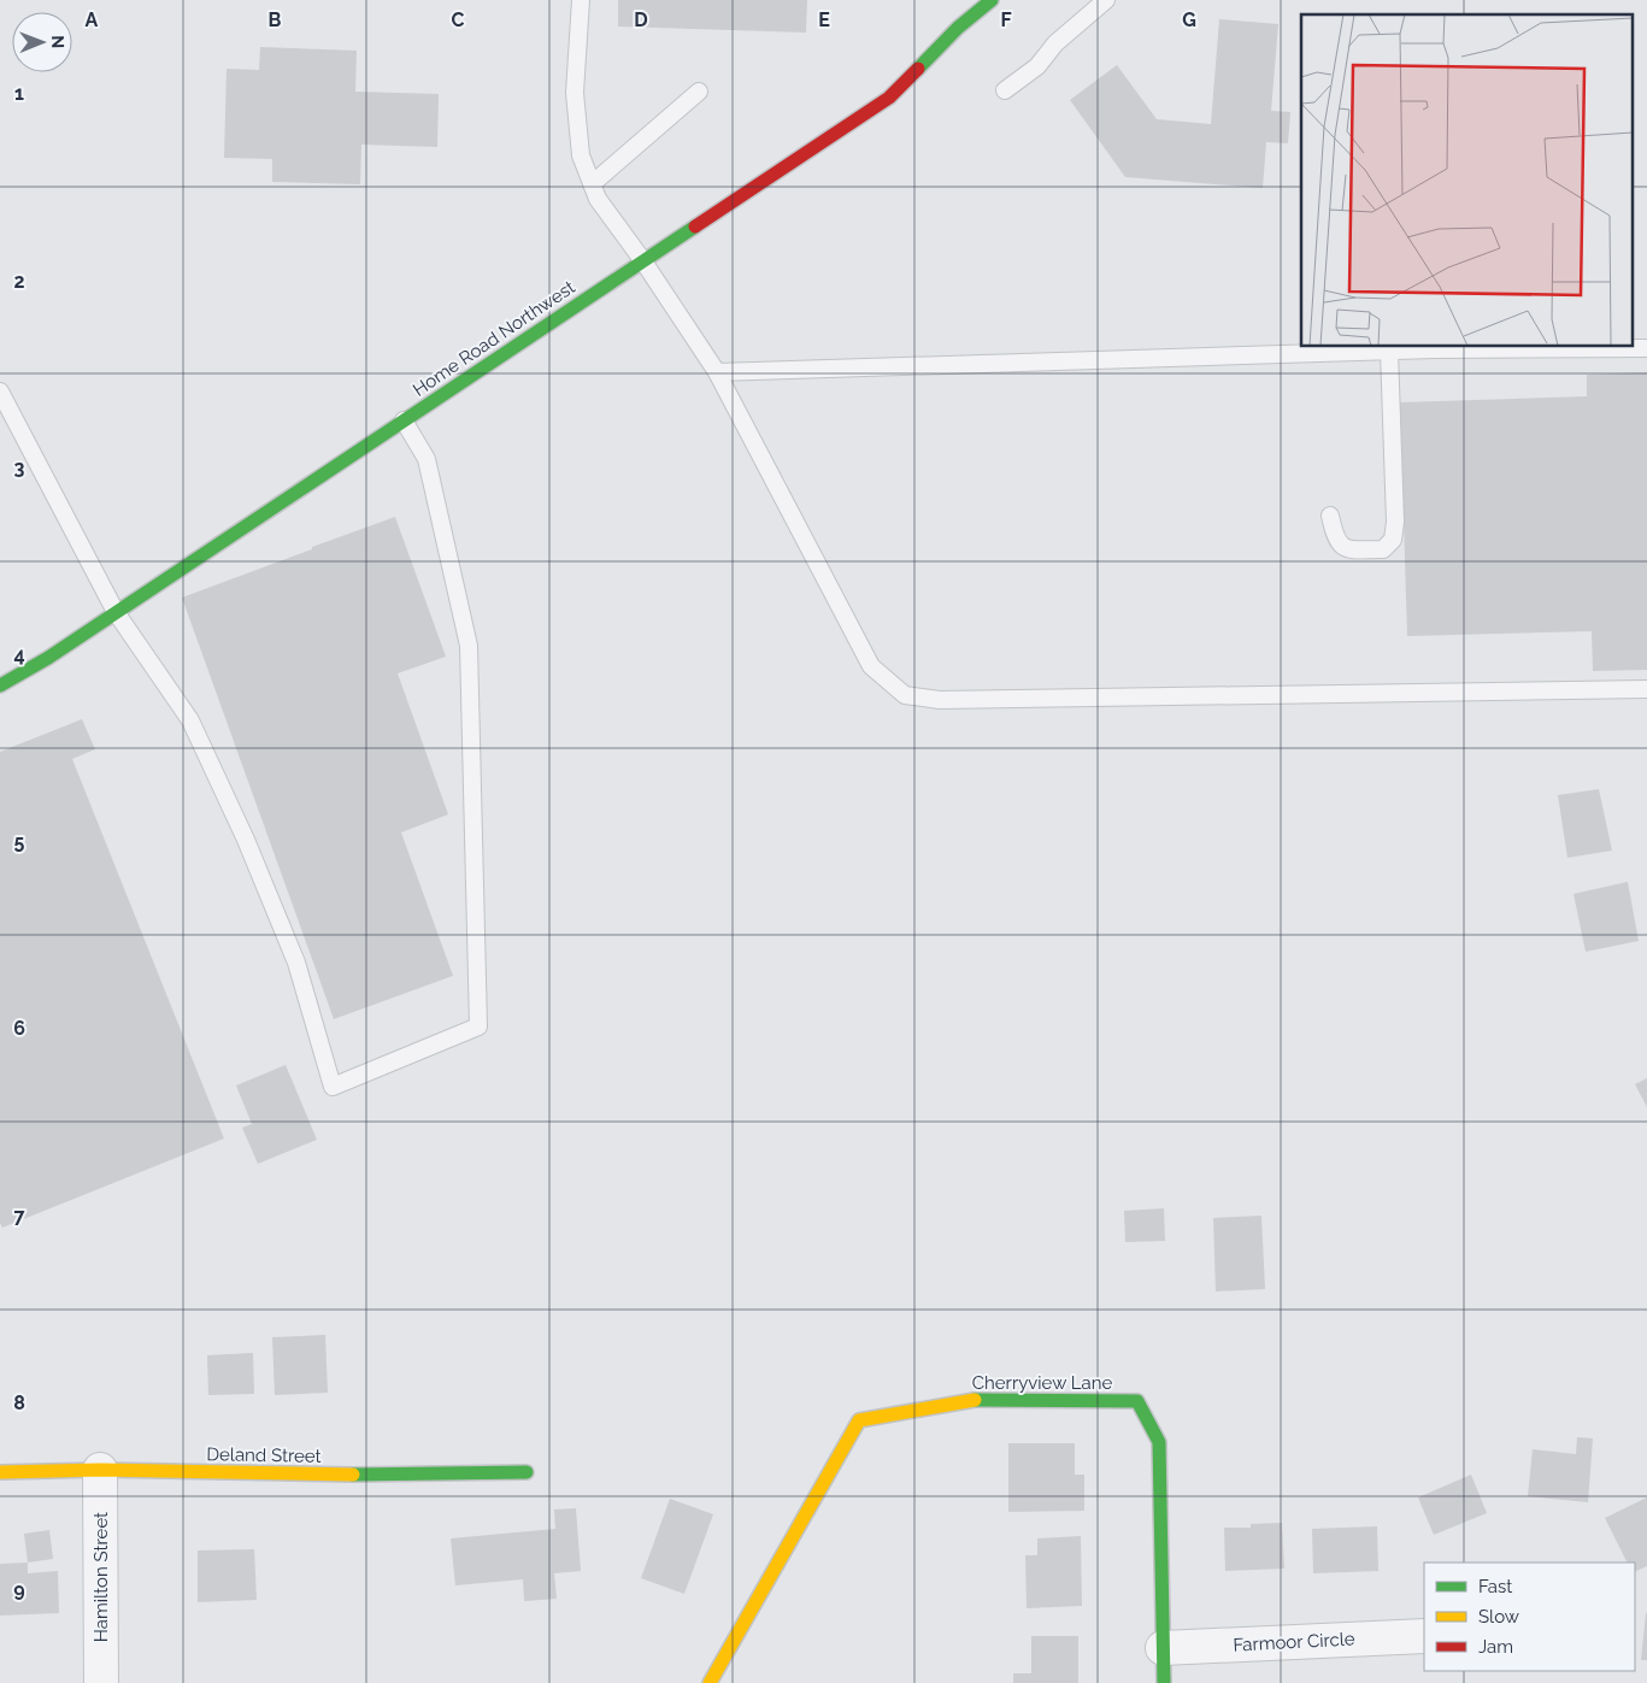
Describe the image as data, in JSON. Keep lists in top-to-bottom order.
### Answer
{
  "streets": {
    "street": [
      "Home Road Northwest",
      "Cherryview Lane",
      "Deland Street",
      "Hamilton Street",
      "Farmoor Circle"
    ]
  },
  "crossings": [
    ["Cherryview Lane", "Farmoor Circle"],
    ["Deland Street", "Hamilton Street"]
  ],
  "legend": ["Fast", "Slow", "Jam"],
  "north": "right",
  "grid": {
    "columns": [
      "A",
      "B",
      "C",
      "D",
      "E",
      "F",
      "G"
    ],
    "rows": [
      "1",
      "2",
      "3",
      "4",
      "5",
      "6",
      "7",
      "8",
      "9"
    ]
  }
}
